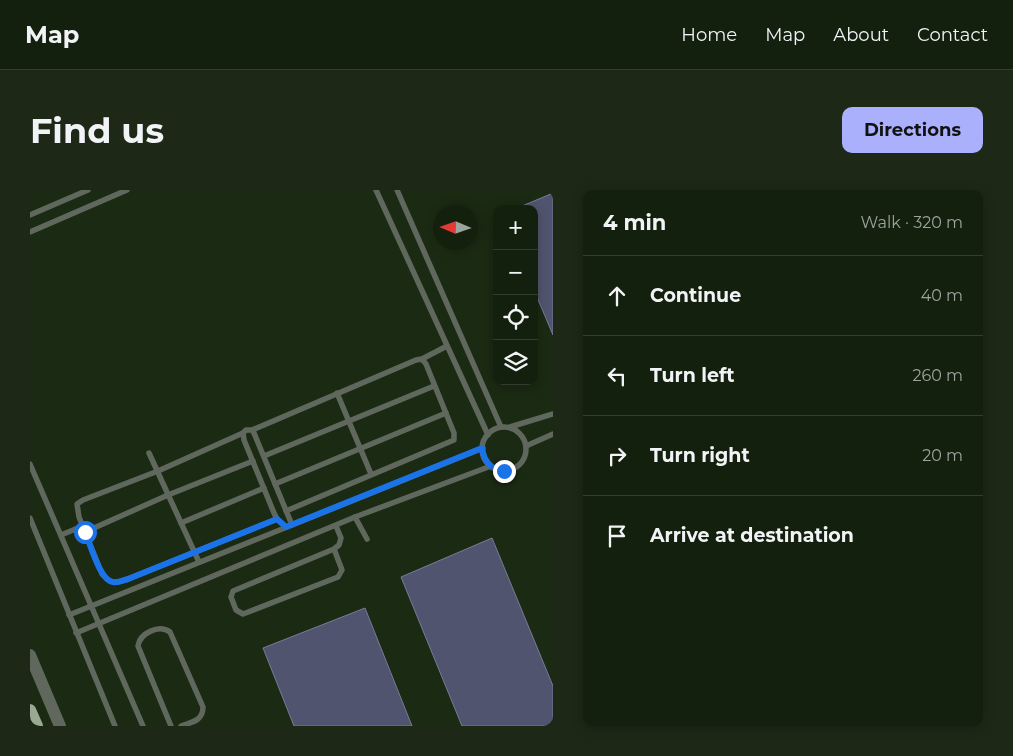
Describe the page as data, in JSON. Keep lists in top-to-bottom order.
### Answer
{
  "north": "left",
  "page": {
    "header": "Map",
    "nav": [
      "Home",
      "Map",
      "About",
      "Contact"
    ],
    "buttons": "Directions",
    "title": "Find us",
    "heading": ["4 min", "Walk · 320 m"],
    "map_buttons": ["+", "−"],
    "list": [
      ["Continue", "40 m"],
      ["Turn left", "260 m"],
      ["Turn right", "20 m"],
      "Arrive at destination"
    ]
  }
}
